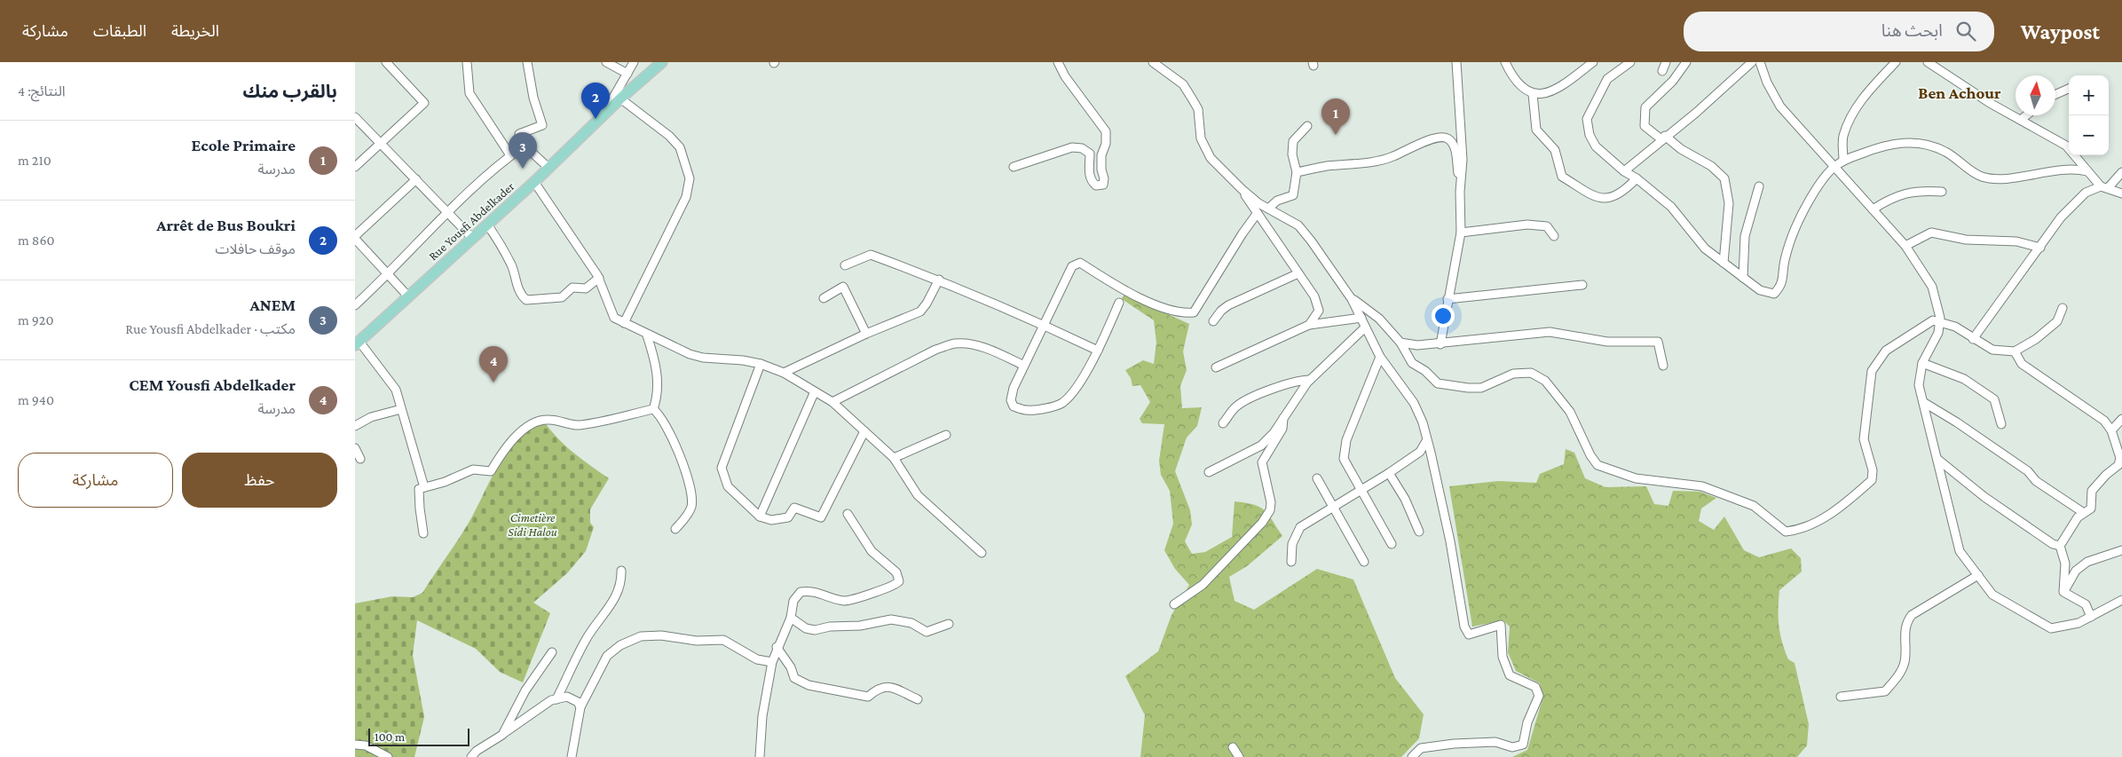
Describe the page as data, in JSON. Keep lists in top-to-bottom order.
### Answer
{
  "streets": {
    "main road": ["Rue Yousfi Abdelkader"]
  },
  "districts": ["Ben Achour"],
  "parks": ["Cimetière Sidi Halou"],
  "scale_bar": "100 m",
  "north": "top",
  "page": {
    "header": "Waypost",
    "search": "ابحث هنا",
    "nav": ["الخريطة", "الطبقات", "مشاركة"],
    "heading": ["بالقرب منك", "النتائج: 4"],
    "map_buttons": ["+", "−"],
    "pins": [
      "2",
      "1",
      "3",
      "4"
    ],
    "list": [
      {
        "mark": "1",
        "name": "Ecole Primaire",
        "note": "مدرسة",
        "value": "210 m"
      },
      {
        "mark": "2",
        "name": "Arrêt de Bus Boukri",
        "note": "موقف حافلات",
        "value": "860 m"
      },
      {
        "mark": "3",
        "name": "ANEM",
        "note": "مكتب · Rue Yousfi Abdelkader",
        "value": "920 m"
      },
      {
        "mark": "4",
        "name": "CEM Yousfi Abdelkader",
        "note": "مدرسة",
        "value": "940 m"
      }
    ],
    "buttons": ["حفظ", "مشاركة"],
    "scale": "100 m"
  }
}
